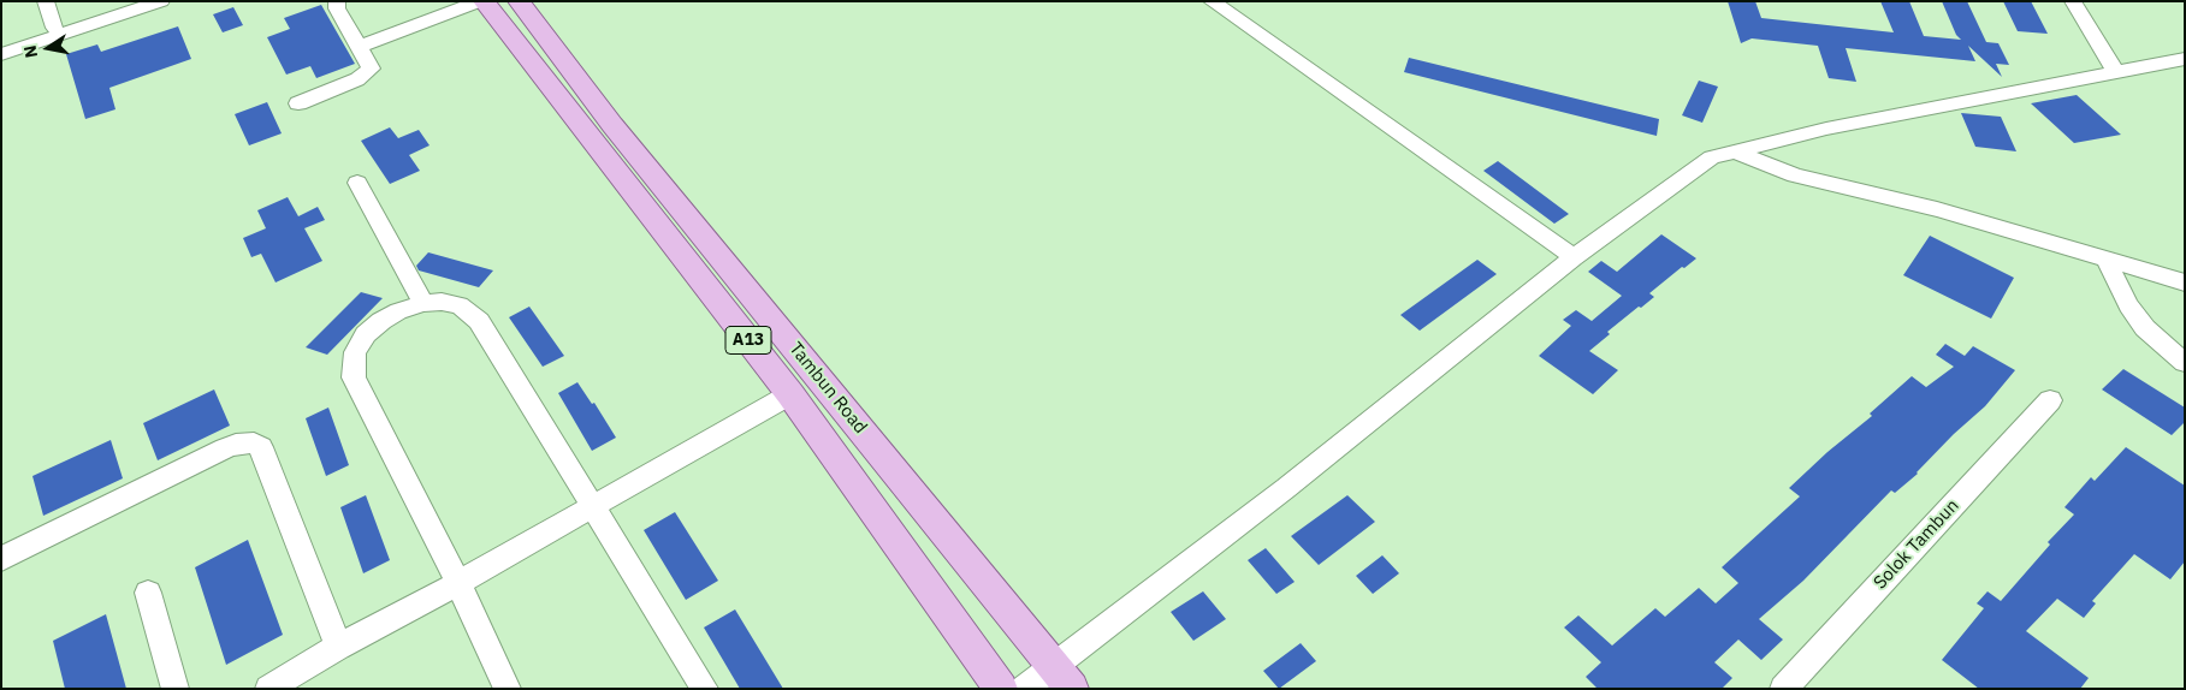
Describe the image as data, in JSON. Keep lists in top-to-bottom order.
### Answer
{
  "streets": {
    "main road": ["A13", "Tambun Road"],
    "street": ["Solok Tambun"]
  },
  "north": "left"
}
